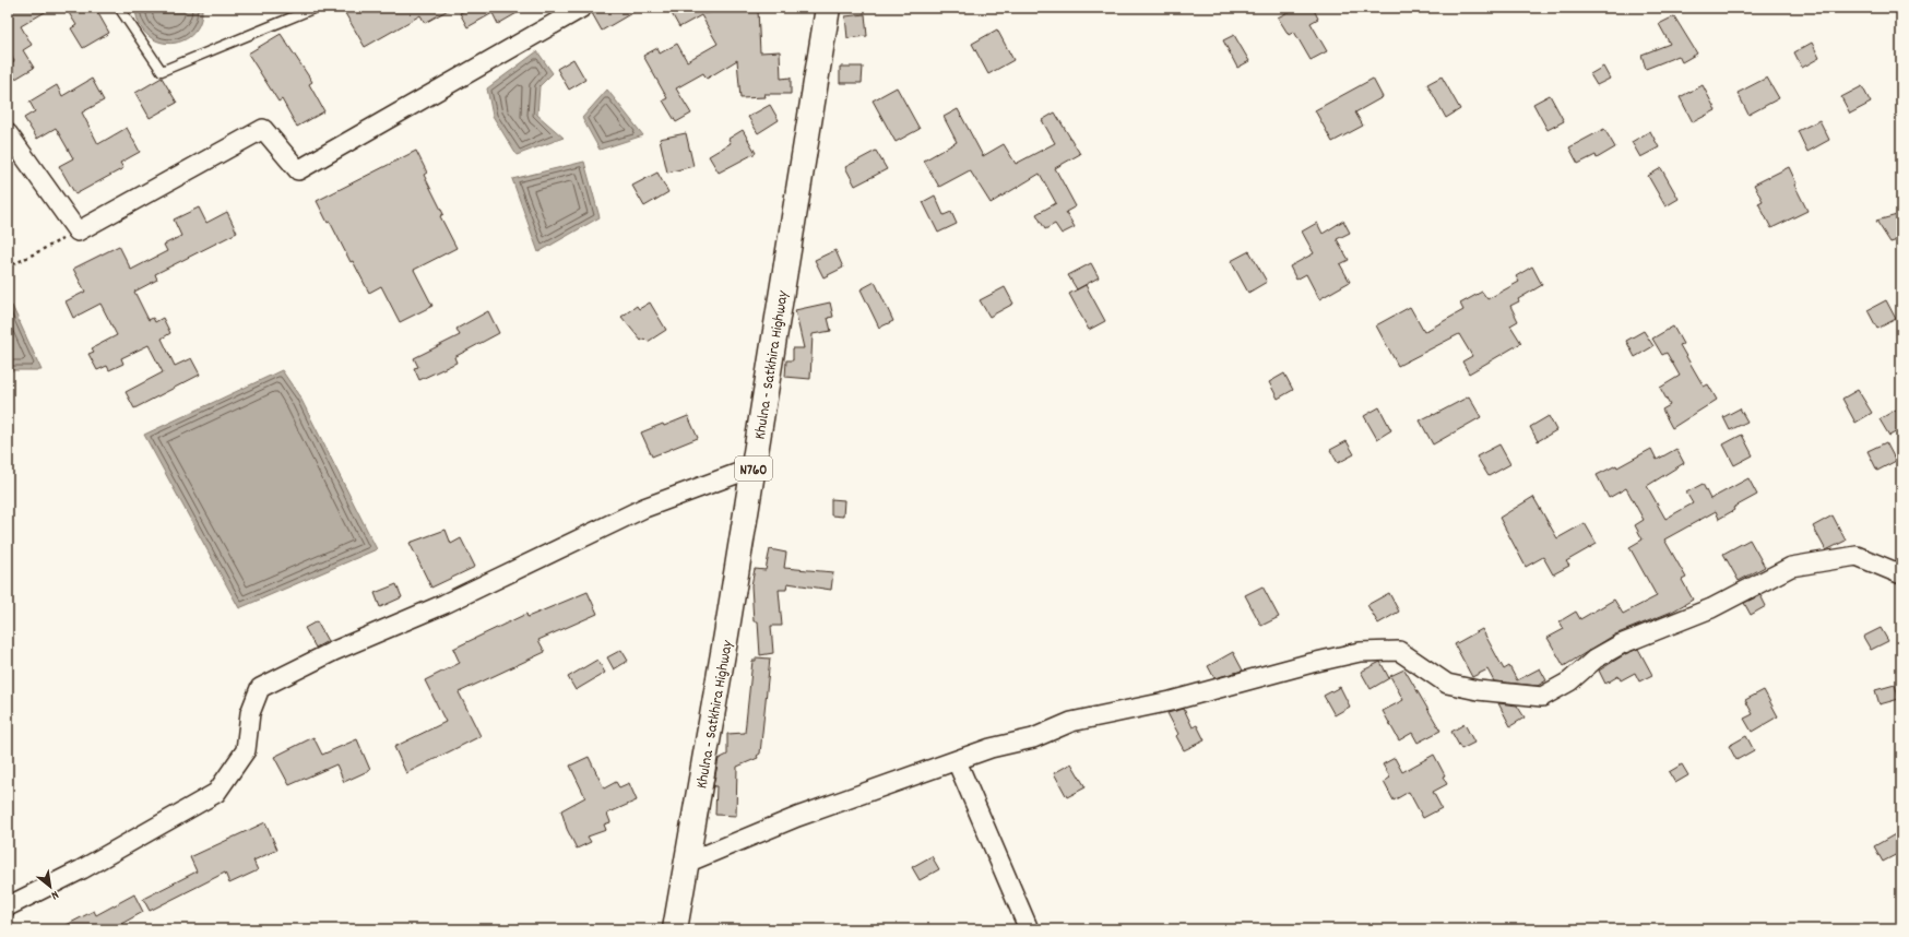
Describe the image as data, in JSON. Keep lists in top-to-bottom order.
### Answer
{
  "streets": {
    "highway": ["Khulna - Satkhira Highway", "N760"]
  },
  "north": "bottom right"
}
